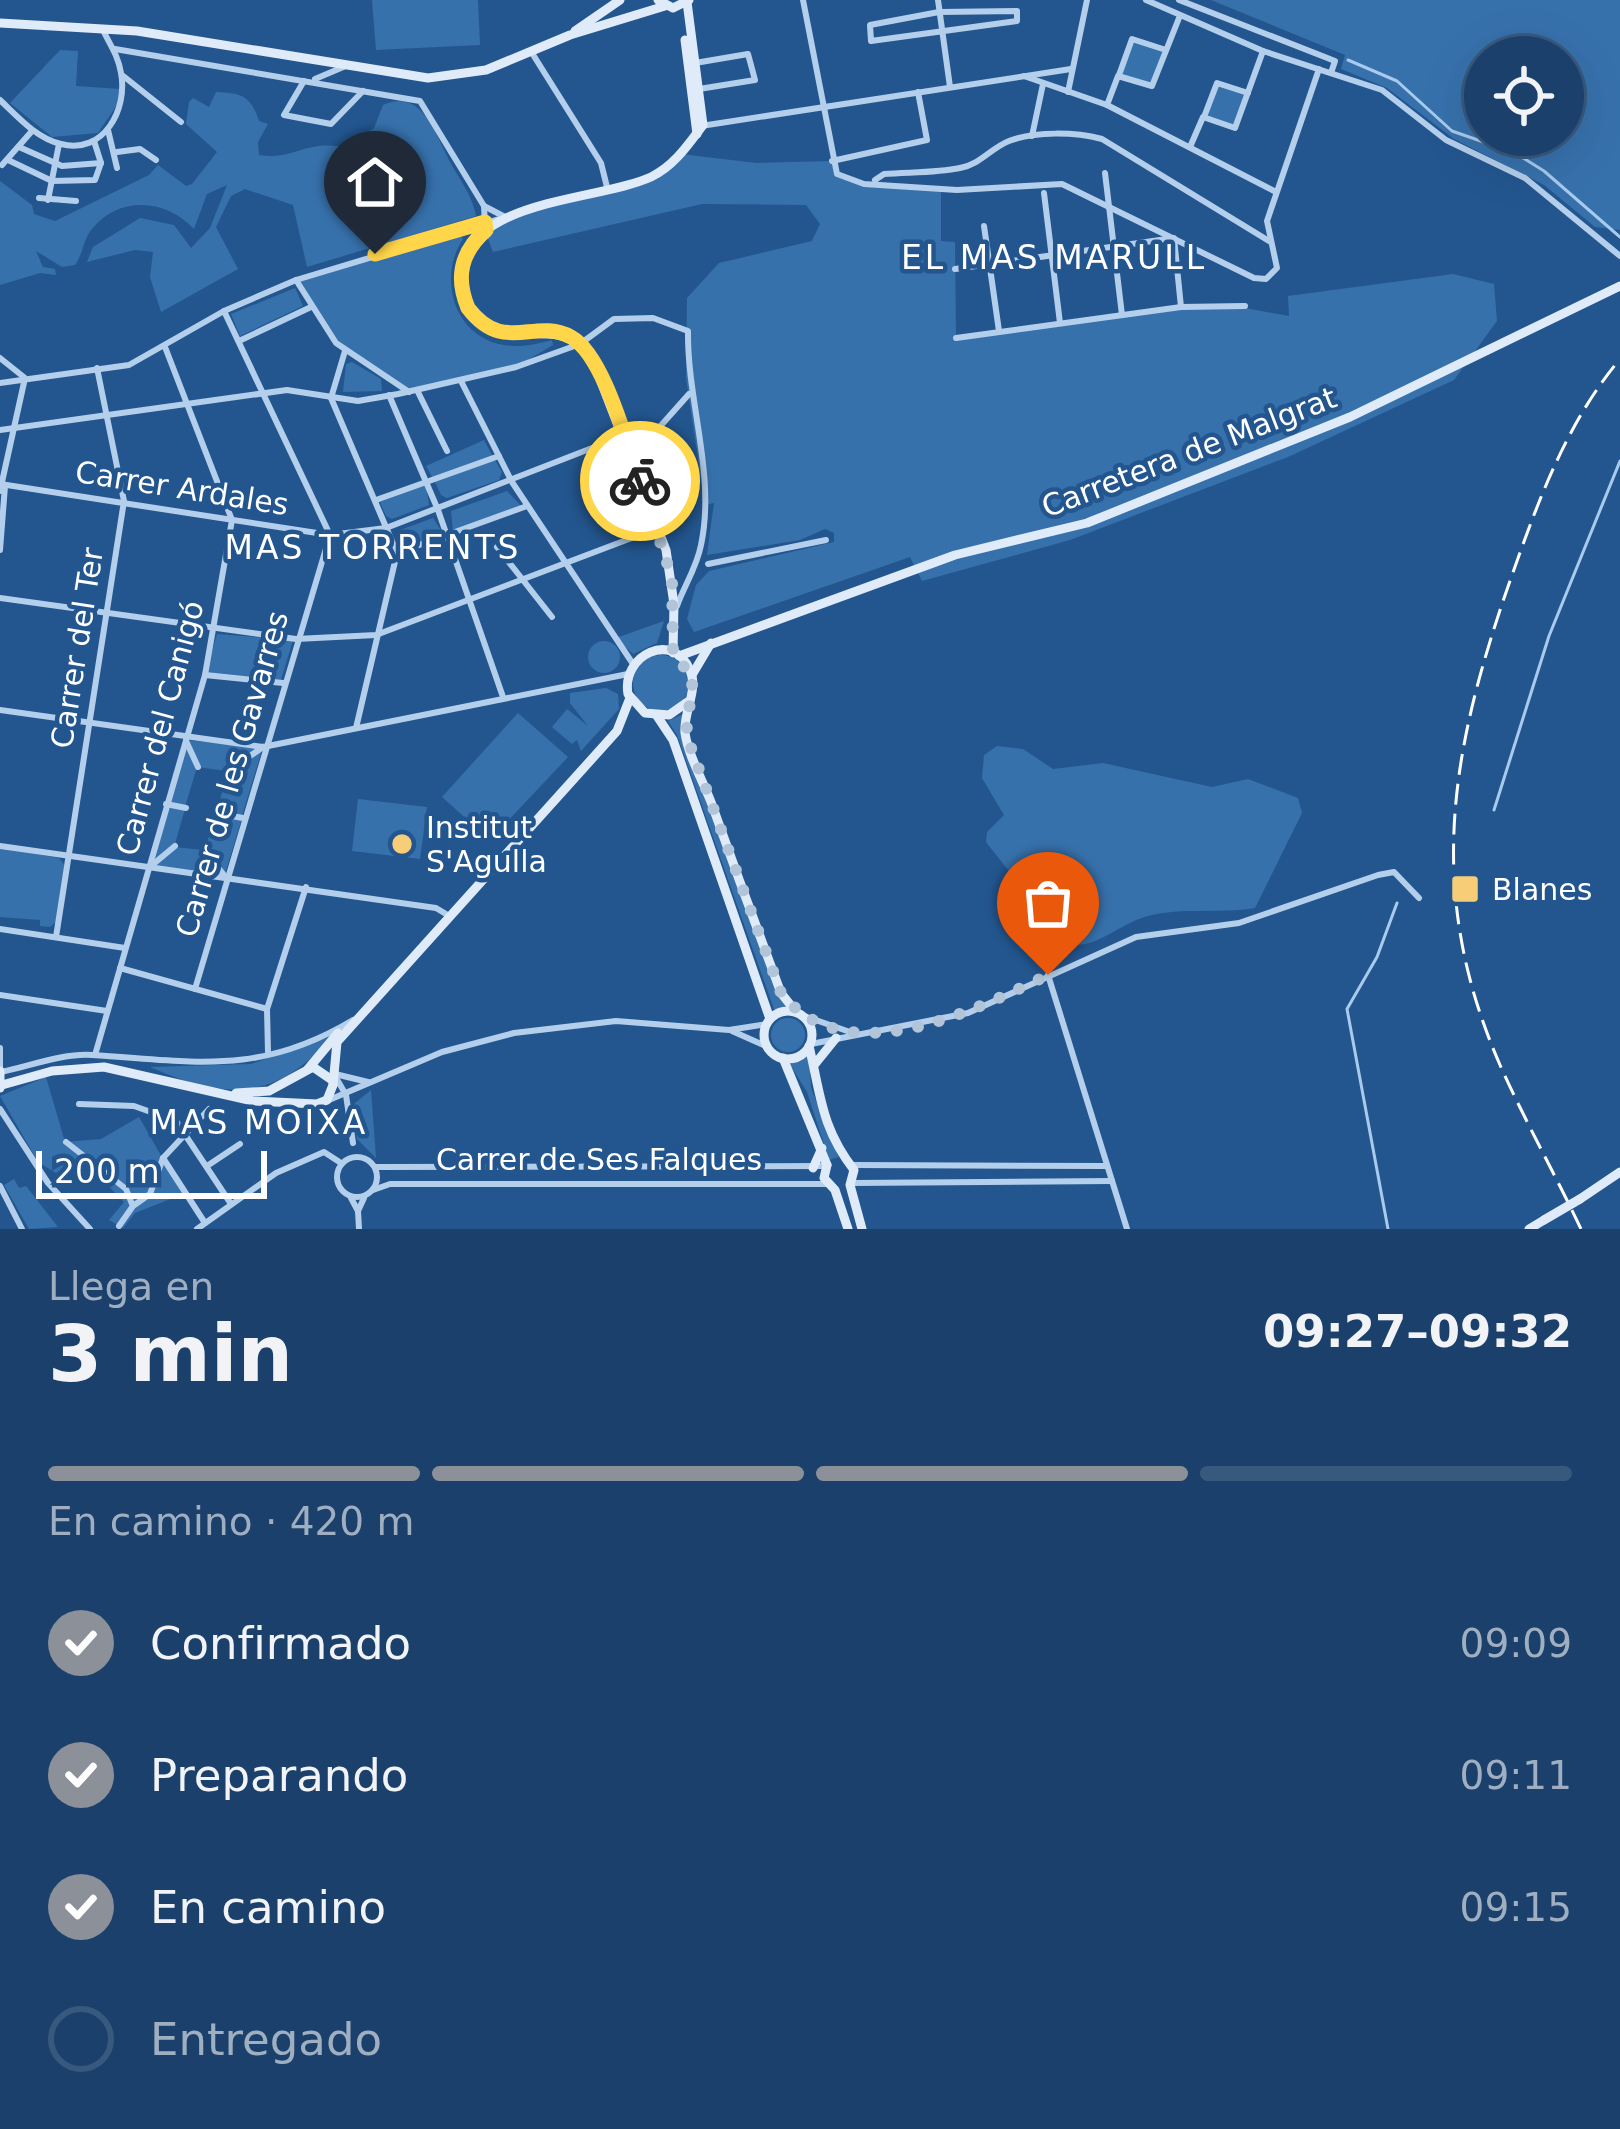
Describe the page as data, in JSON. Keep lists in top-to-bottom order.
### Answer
{
  "streets": {
    "street": [
      "Carretera de Malgrat",
      "Carrer Ardales",
      "Carrer del Ter",
      "Carrer del Canigó",
      "Carrer de les Gavarres",
      "Carrer de Ses Falques"
    ]
  },
  "crossings": [
    ["Carrer Ardales", "Carrer del Ter"],
    ["Carrer Ardales", "Carrer del Canigó"],
    ["Carrer Ardales", "Carrer de les Gavarres"]
  ],
  "districts": ["EL MAS MARULL", "MAS TORRENTS", "MAS MOIXA"],
  "places": {
    "other": ["Institut S'Agulla"],
    "transit": ["Blanes"]
  },
  "scale_bar": "200 m",
  "page": {
    "scale": "200 m",
    "heading": ["3 min", "Llega en", "09:27–09:32"],
    "bar": "En camino · 420 m",
    "list": [
      ["Confirmado", "09:09"],
      ["Preparando", "09:11"],
      ["En camino", "09:15"],
      "Entregado"
    ]
  }
}
